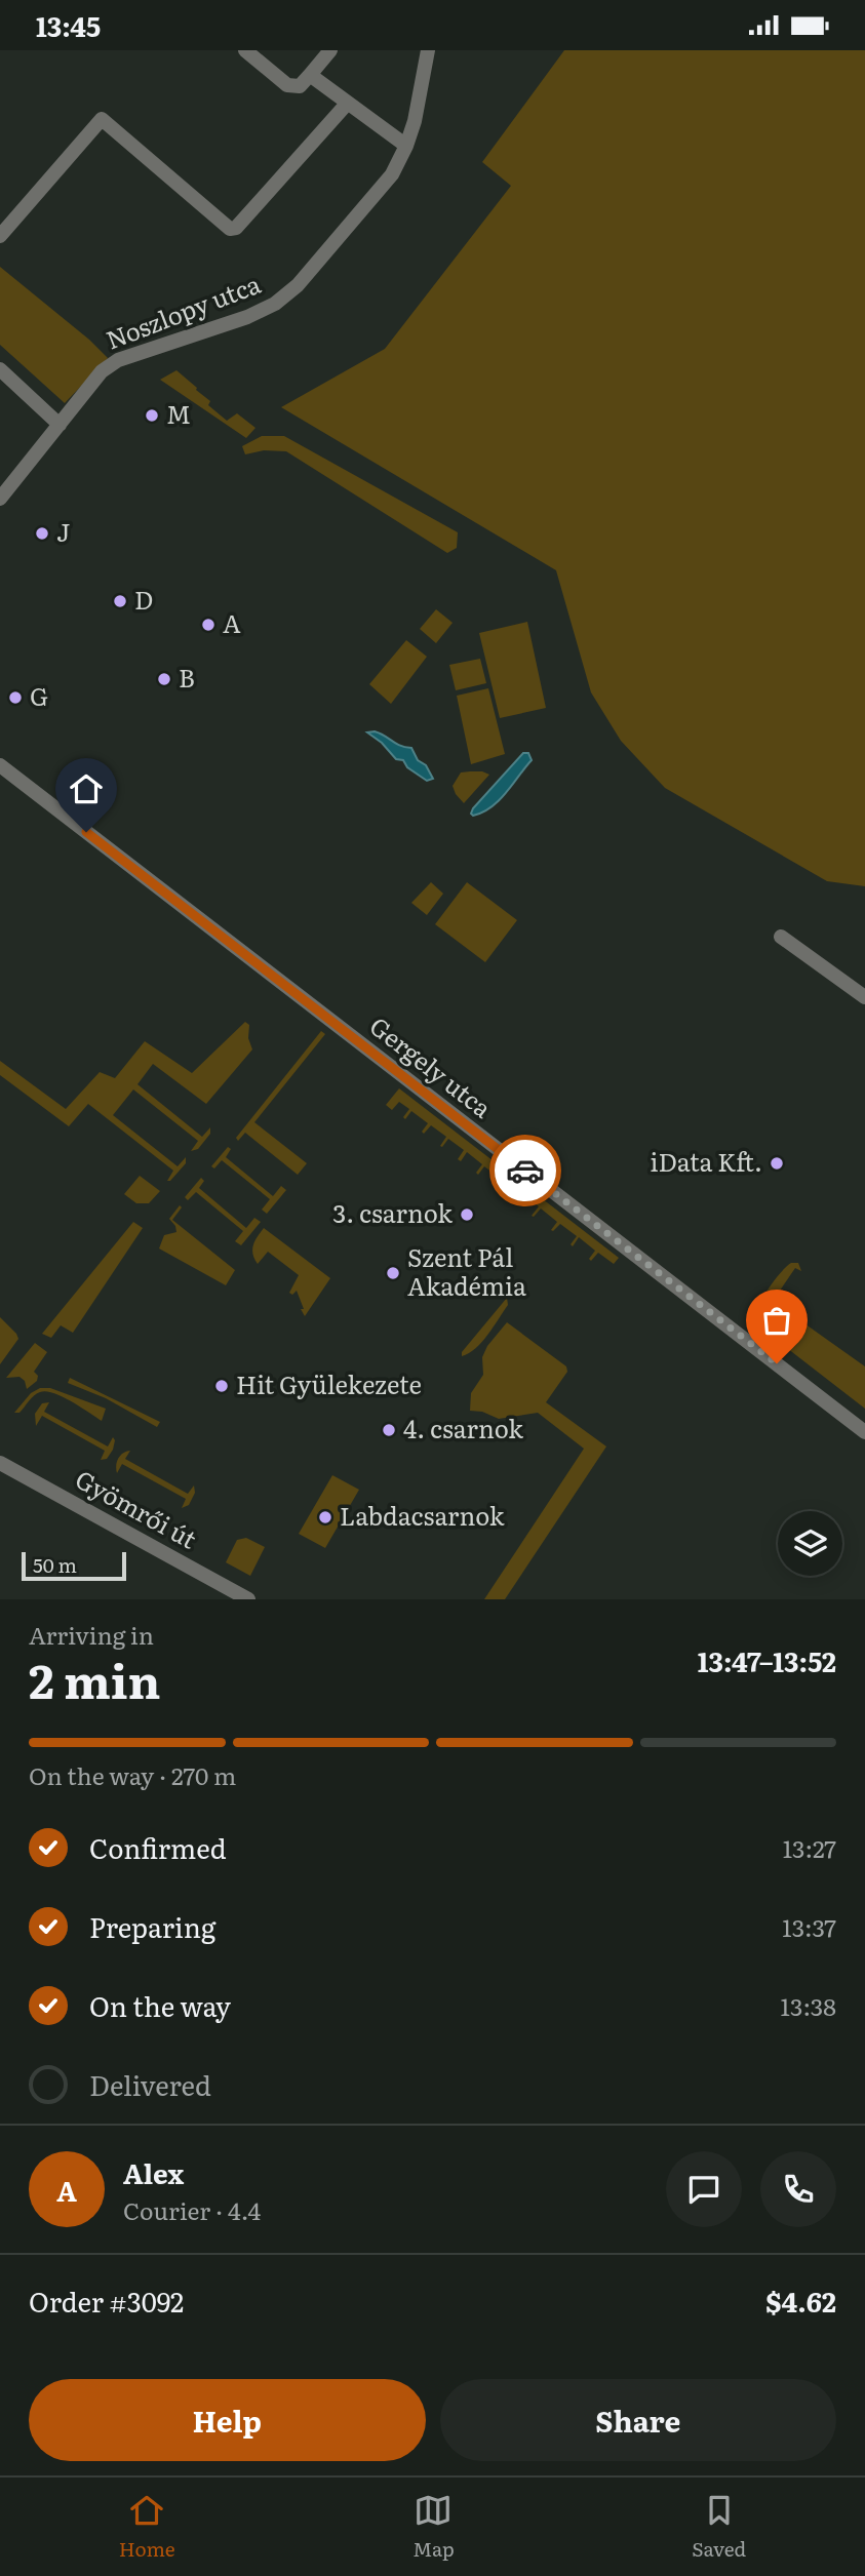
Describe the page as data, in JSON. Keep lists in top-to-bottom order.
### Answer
{
  "streets": {
    "street": ["Noszlopy utca", "Gergely utca", "Gyömrői út"]
  },
  "places": [
    "M",
    "J",
    "D",
    "A",
    "B",
    "G",
    "iData Kft.",
    "3. csarnok",
    "Szent Pál Akadémia",
    "Hit Gyülekezete",
    "4. csarnok",
    "Labdacsarnok"
  ],
  "scale_bar": "50 m",
  "page": {
    "status": "13:45",
    "scale": "50 m",
    "heading": ["2 min", "Arriving in", "13:47–13:52"],
    "panel": [
      "Alex",
      "Courier · 4.4",
      "Order #3092",
      "$4.62"
    ],
    "bar": "On the way · 270 m",
    "list": [
      ["Confirmed", "13:27"],
      ["Preparing", "13:37"],
      ["On the way", "13:38"],
      "Delivered"
    ],
    "round": "A",
    "buttons": ["Help", "Share"],
    "tabs": ["Home", "Map", "Saved"]
  }
}
